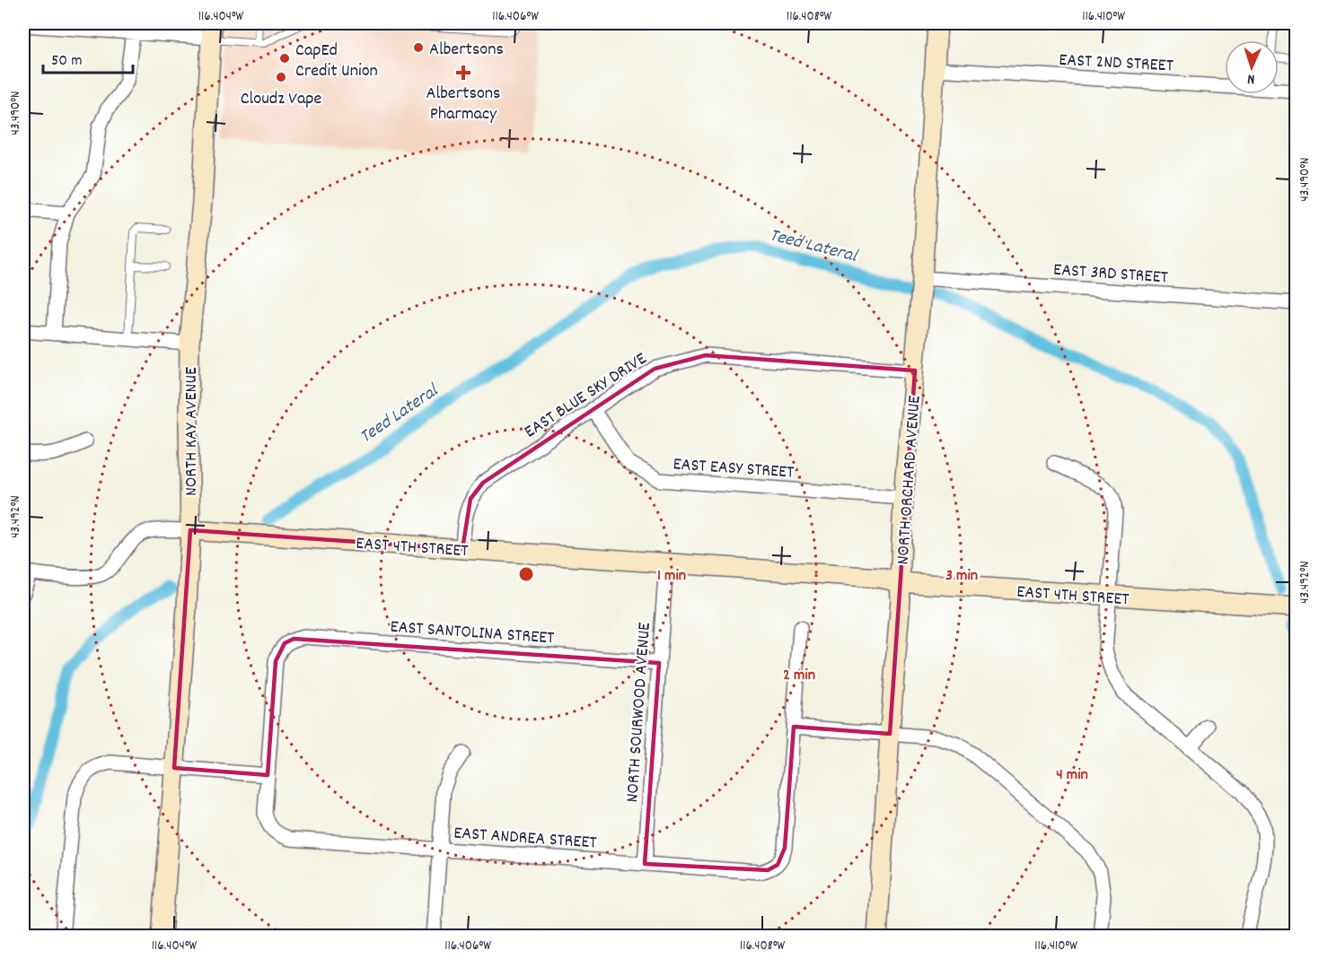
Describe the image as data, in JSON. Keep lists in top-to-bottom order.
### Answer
{
  "streets": {
    "street": [
      "EAST 2ND STREET",
      "EAST 3RD STREET",
      "EAST BLUE SKY DRIVE",
      "NORTH KAY AVENUE",
      "EAST EASY STREET",
      "NORTH ORCHARD AVENUE",
      "EAST 4TH STREET",
      "EAST SANTOLINA STREET",
      "NORTH SOURWOOD AVENUE",
      "EAST ANDREA STREET"
    ]
  },
  "crossings": [
    ["EAST 2ND STREET", "NORTH ORCHARD AVENUE"],
    ["EAST 3RD STREET", "NORTH ORCHARD AVENUE"],
    ["EAST BLUE SKY DRIVE", "EAST EASY STREET"],
    ["EAST BLUE SKY DRIVE", "NORTH ORCHARD AVENUE"],
    ["EAST BLUE SKY DRIVE", "EAST 4TH STREET"],
    ["NORTH KAY AVENUE", "EAST 4TH STREET"],
    ["EAST EASY STREET", "NORTH ORCHARD AVENUE"],
    ["NORTH ORCHARD AVENUE", "EAST 4TH STREET"],
    ["EAST 4TH STREET", "NORTH SOURWOOD AVENUE"],
    ["EAST SANTOLINA STREET", "NORTH SOURWOOD AVENUE"],
    ["EAST SANTOLINA STREET", "EAST ANDREA STREET"],
    ["NORTH SOURWOOD AVENUE", "EAST ANDREA STREET"]
  ],
  "water": ["Teed Lateral"],
  "places": {
    "other": ["Albertsons", "CapEd Credit Union", "Cloudz Vape"],
    "health": ["Albertsons Pharmacy"]
  },
  "scale_bar": "50 m",
  "north": "bottom",
  "coordinates": [
    "116.404°W",
    "116.406°W",
    "116.408°W",
    "116.410°W",
    "43.490°N",
    "43.492°N"
  ],
  "rings": [
    "1 min",
    "3 min",
    "2 min",
    "4 min"
  ]
}
